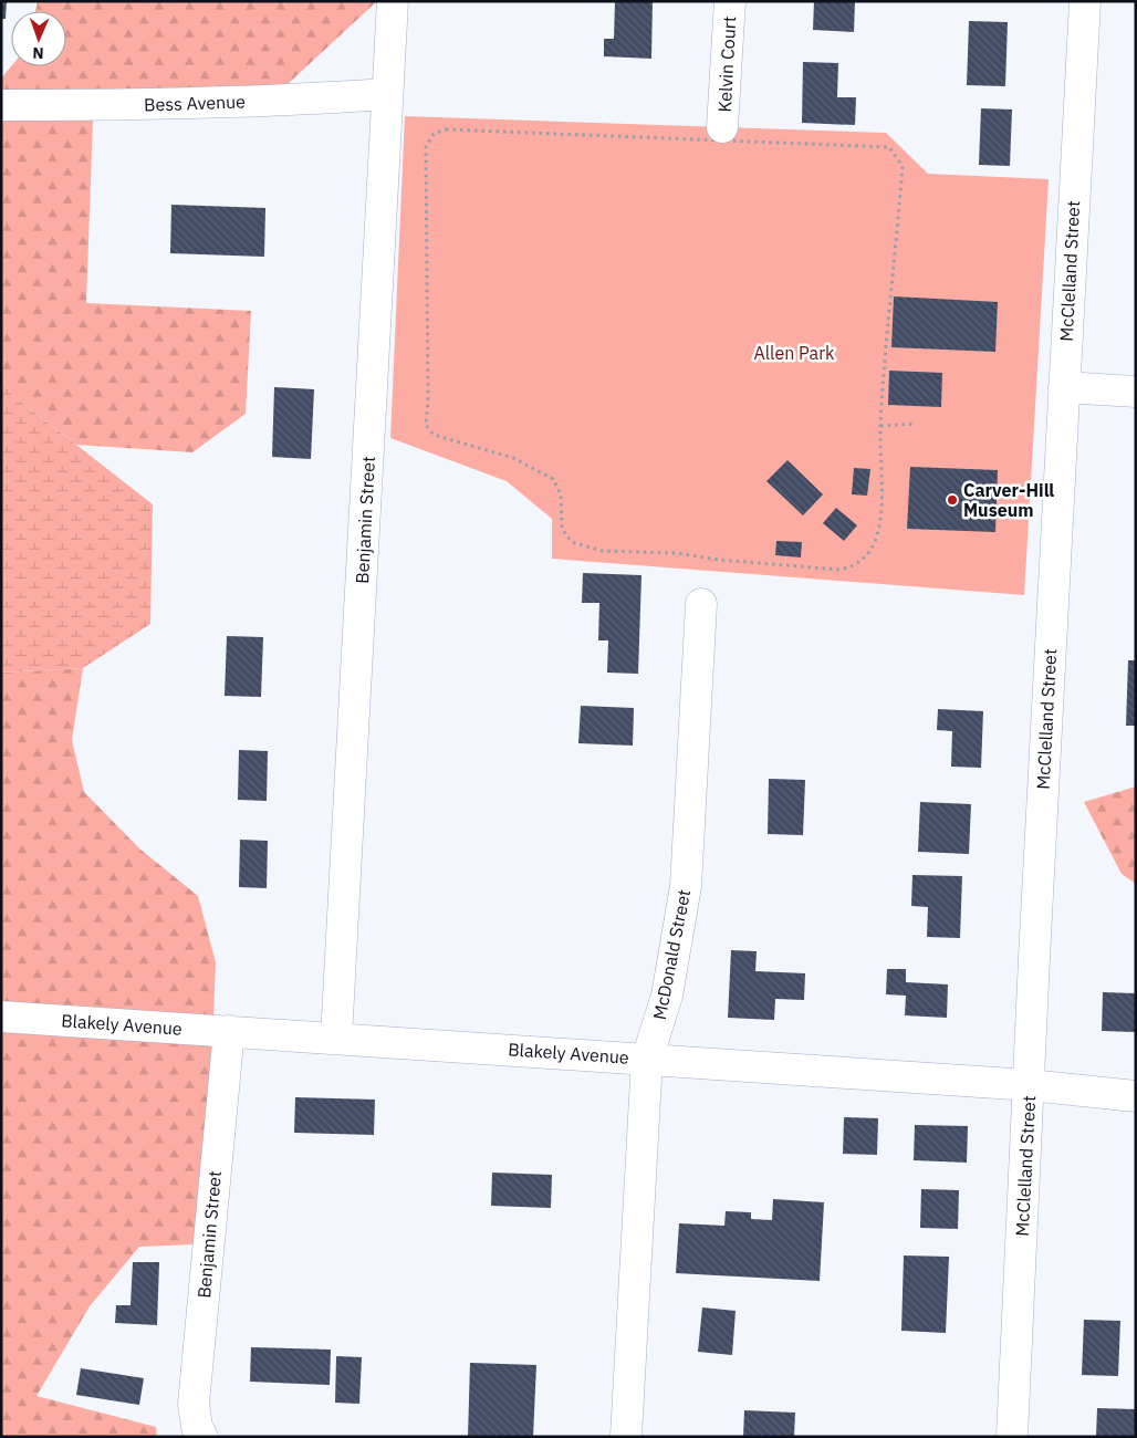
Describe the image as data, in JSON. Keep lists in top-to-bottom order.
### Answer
{
  "streets": {
    "street": [
      "Kelvin Court",
      "Bess Avenue",
      "McClelland Street",
      "Benjamin Street",
      "McDonald Street",
      "Blakely Avenue"
    ]
  },
  "crossings": [
    ["Bess Avenue", "Benjamin Street"],
    ["McClelland Street", "Blakely Avenue"],
    ["Benjamin Street", "Blakely Avenue"],
    ["McDonald Street", "Blakely Avenue"]
  ],
  "parks": ["Allen Park"],
  "places": ["Carver-Hill Museum"],
  "north": "bottom"
}
